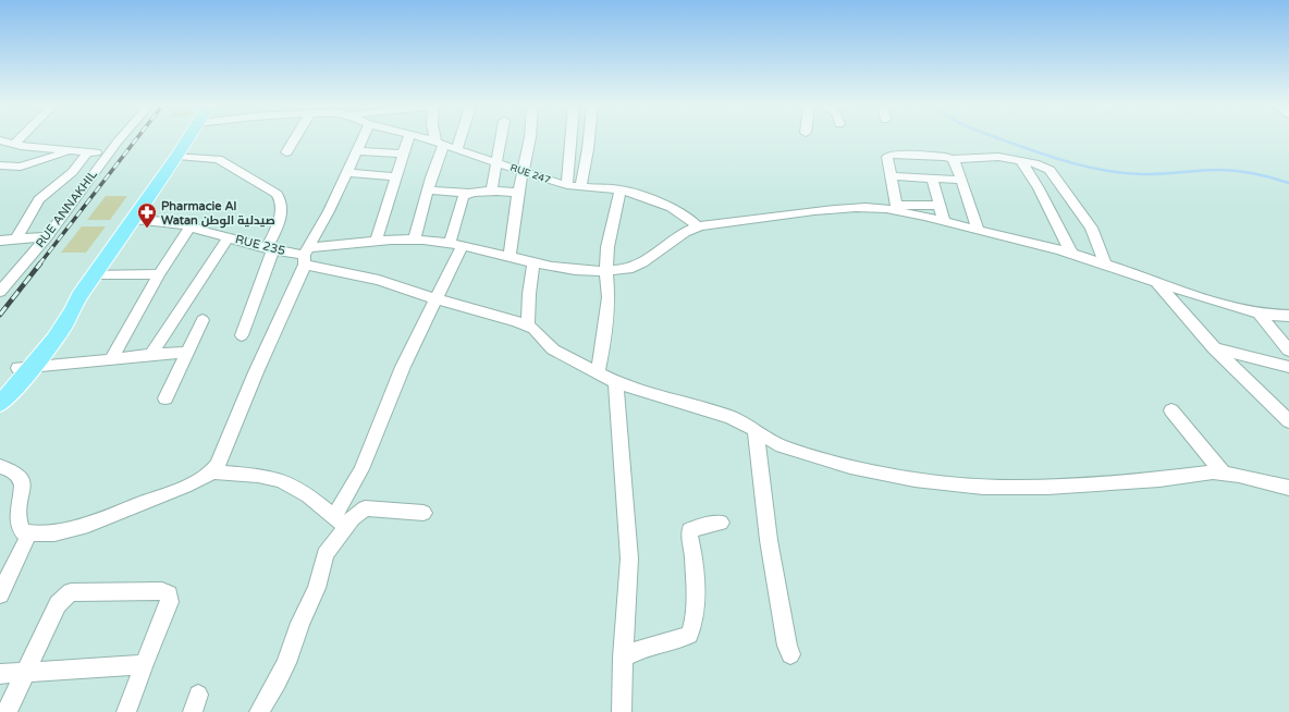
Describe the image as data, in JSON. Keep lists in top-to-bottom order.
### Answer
{
  "streets": {
    "street": ["RUE 247", "RUE ANNAKHIL", "RUE 235"]
  },
  "places": {
    "pharmacy": ["Pharmacie Al Watan صيدلية الوطن"]
  }
}
